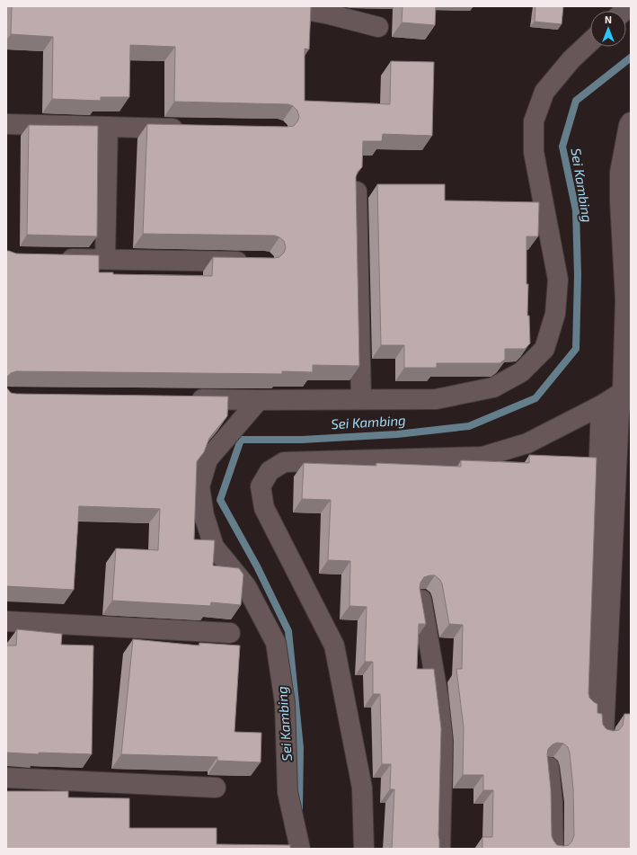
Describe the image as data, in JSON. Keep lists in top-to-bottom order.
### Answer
{
  "water": ["Sei Kambing"],
  "north": "top"
}
